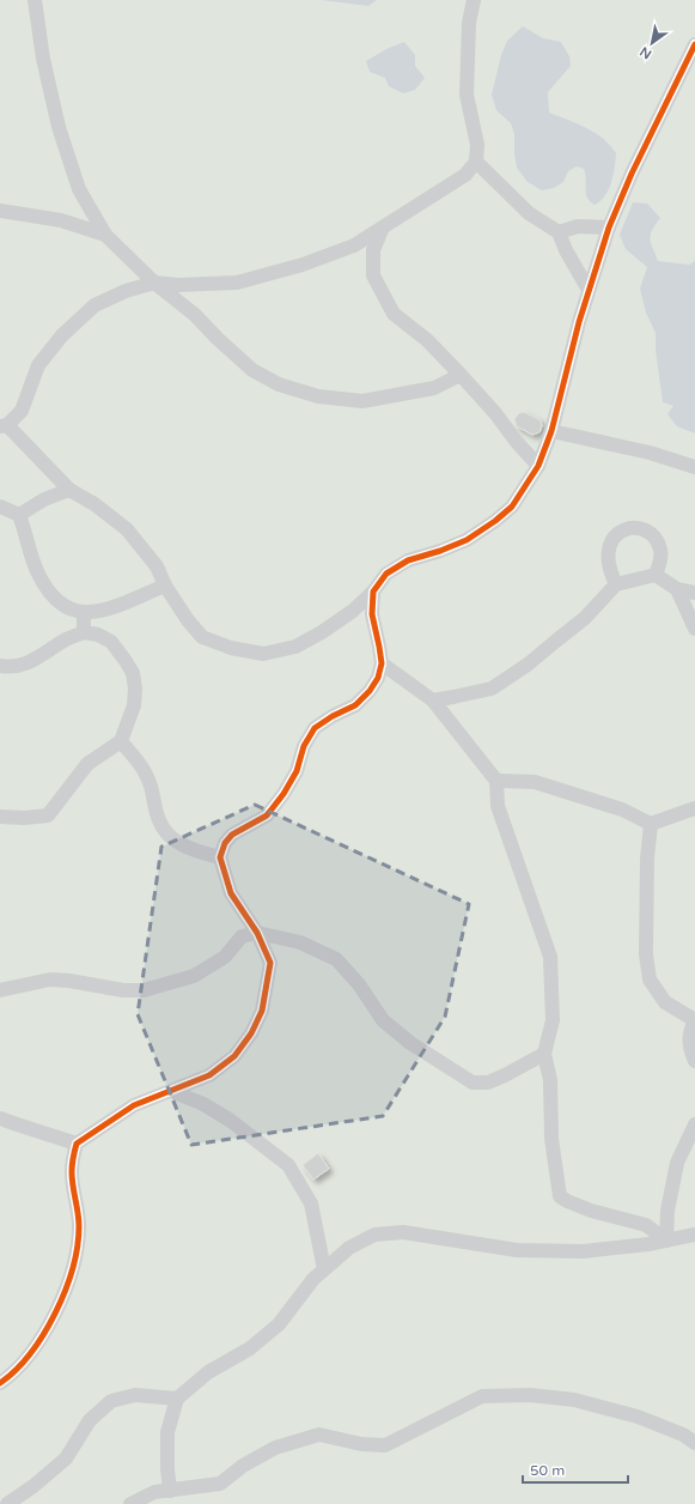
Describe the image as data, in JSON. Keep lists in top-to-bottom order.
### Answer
{
  "scale_bar": "50 m",
  "north": "bottom left"
}
